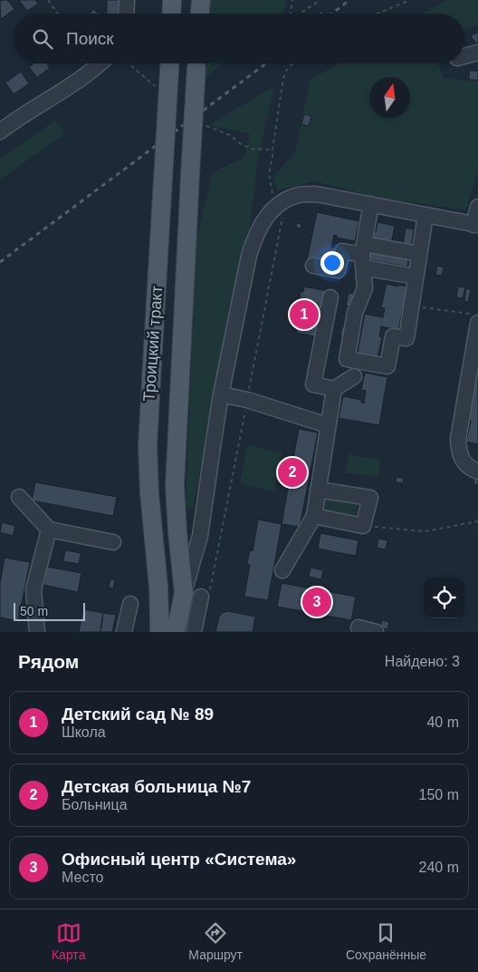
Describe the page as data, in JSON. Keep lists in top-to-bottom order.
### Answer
{
  "streets": {
    "main road": ["Троицкий тракт"]
  },
  "scale_bar": "50 m",
  "north": "top",
  "page": {
    "search": "Поиск",
    "pins": ["1", "2", "3"],
    "scale": "50 m",
    "heading": ["Рядом", "Найдено: 3"],
    "list": [
      {
        "mark": "1",
        "name": "Детский сад № 89",
        "note": "Школа",
        "value": "40 m"
      },
      {
        "mark": "2",
        "name": "Детская больница №7",
        "note": "Больница",
        "value": "150 m"
      },
      {
        "mark": "3",
        "name": "Офисный центр «Система»",
        "note": "Место",
        "value": "240 m"
      }
    ],
    "nav": ["Карта", "Маршрут", "Сохранённые"]
  }
}
